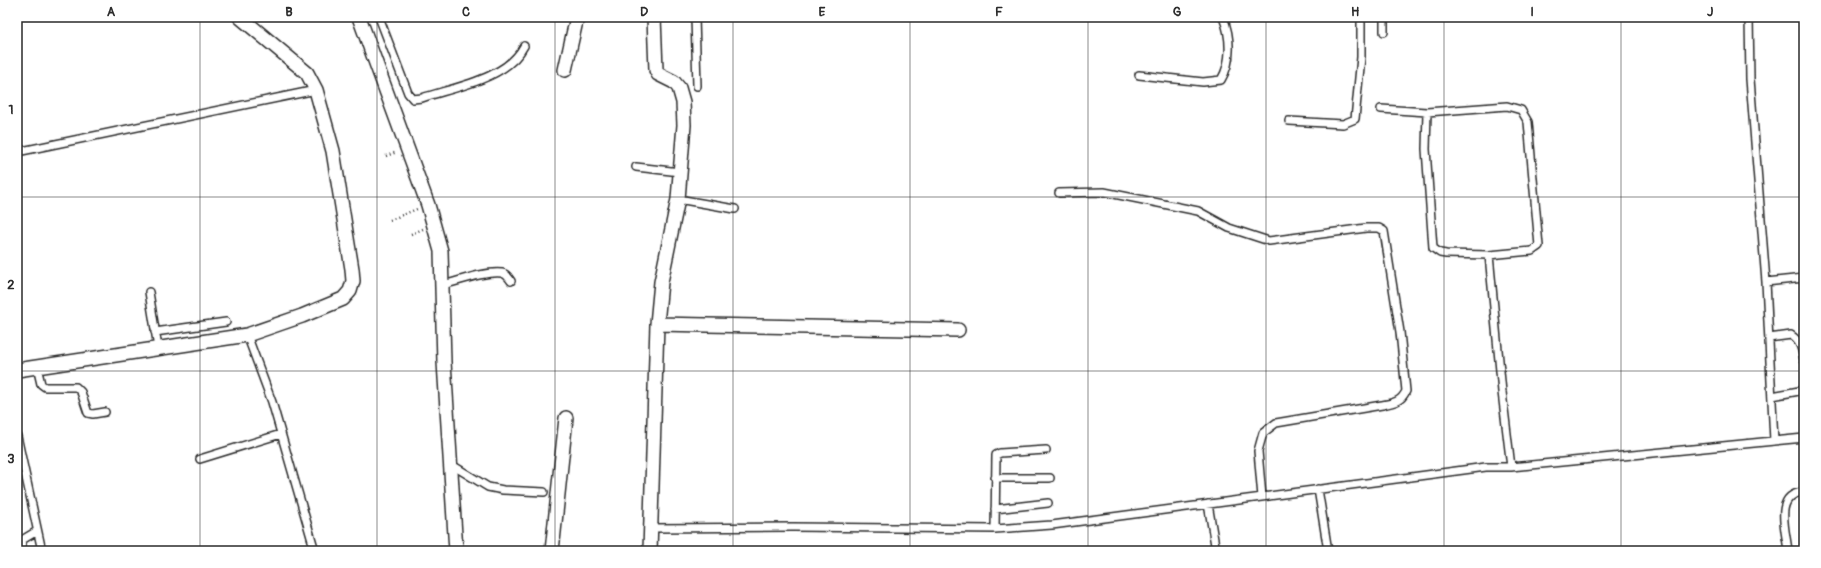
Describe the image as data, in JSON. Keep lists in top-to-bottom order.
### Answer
{
  "grid": {
    "columns": [
      "A",
      "B",
      "C",
      "D",
      "E",
      "F",
      "G",
      "H",
      "I",
      "J"
    ],
    "rows": ["1", "2", "3"]
  }
}
